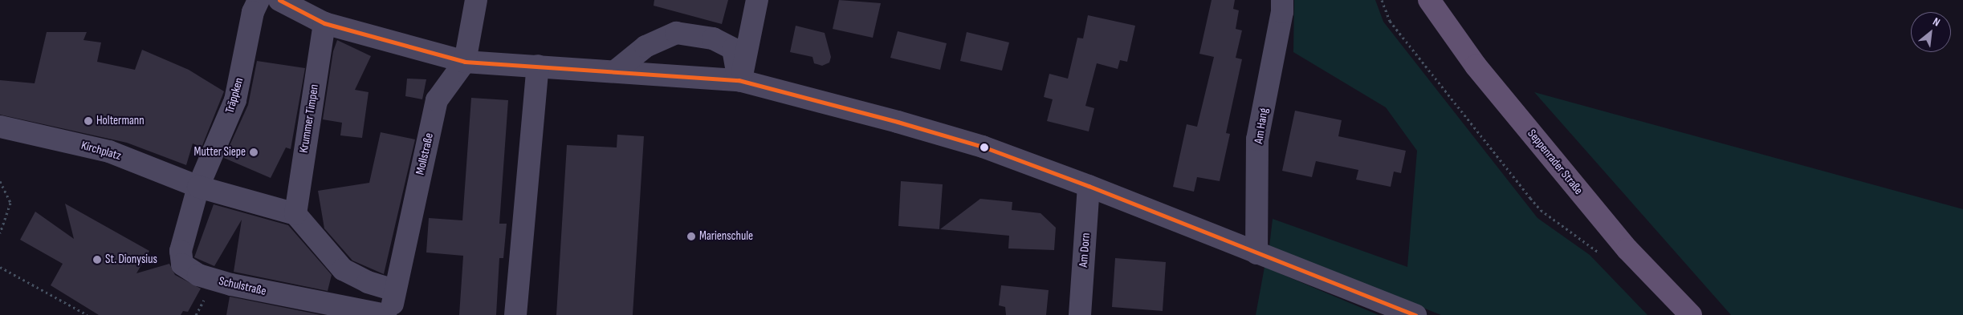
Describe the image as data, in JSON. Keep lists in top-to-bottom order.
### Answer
{
  "streets": {
    "main road": ["Seppenrader Straße"],
    "street": [
      "Träppken",
      "Krummer Timpen",
      "Am Hang",
      "Kirchplatz",
      "Mollstraße",
      "Am Dorn",
      "Schulstraße"
    ]
  },
  "crossings": [
    ["Träppken", "Kirchplatz"],
    ["Träppken", "Schulstraße"],
    ["Kirchplatz", "Schulstraße"]
  ],
  "places": [
    "Holtermann",
    "Mutter Siepe",
    "Marienschule",
    "St. Dionysius"
  ],
  "north": "top right"
}
